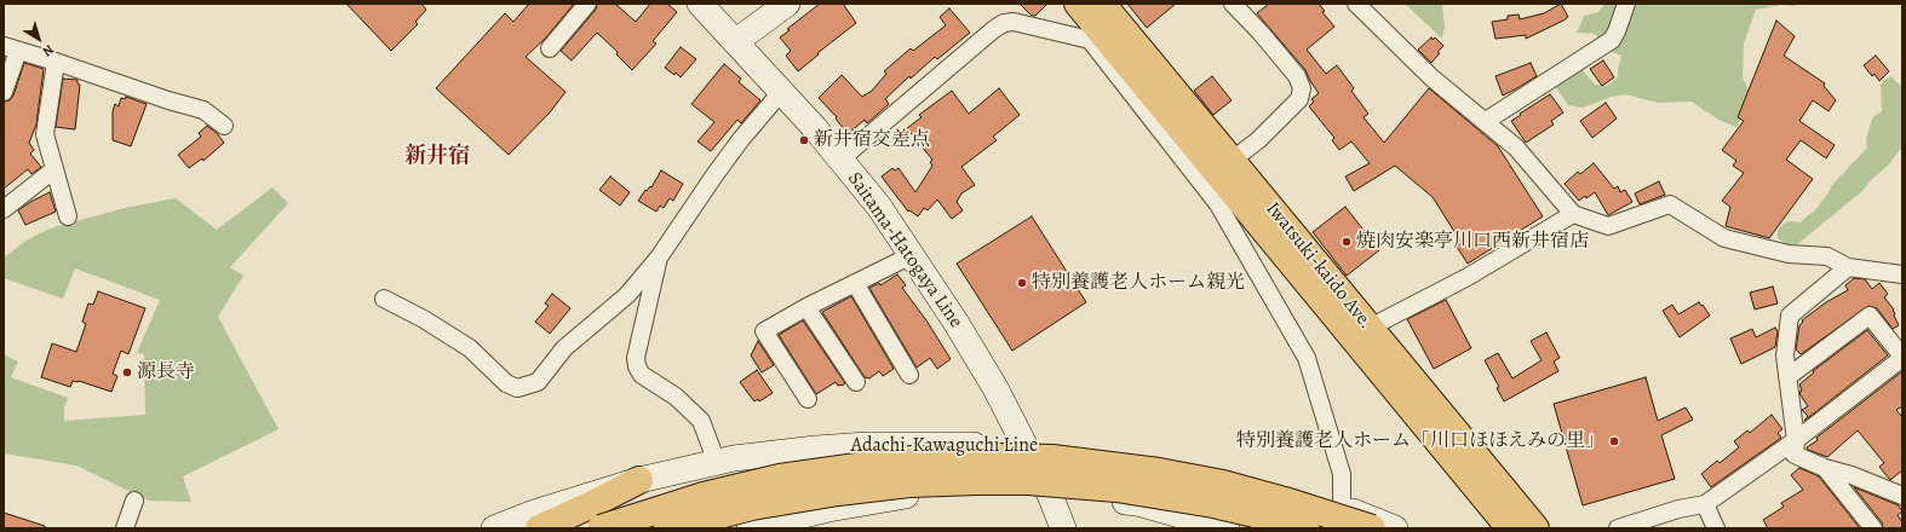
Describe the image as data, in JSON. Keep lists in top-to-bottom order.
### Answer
{
  "streets": {
    "highway": ["Iwatsuki-kaido Ave."],
    "main road": ["Saitama-Hatogaya Line", "Adachi-Kawaguchi Line"]
  },
  "crossings": [
    ["Saitama-Hatogaya Line", "Adachi-Kawaguchi Line"]
  ],
  "districts": ["新井宿"],
  "places": [
    "新井宿交差点",
    "焼肉安楽亭川口西新井宿店",
    "特別養護老人ホーム親光",
    "源長寺",
    "特別養護老人ホーム「川口ほほえみの里」"
  ],
  "north": "bottom right"
}
